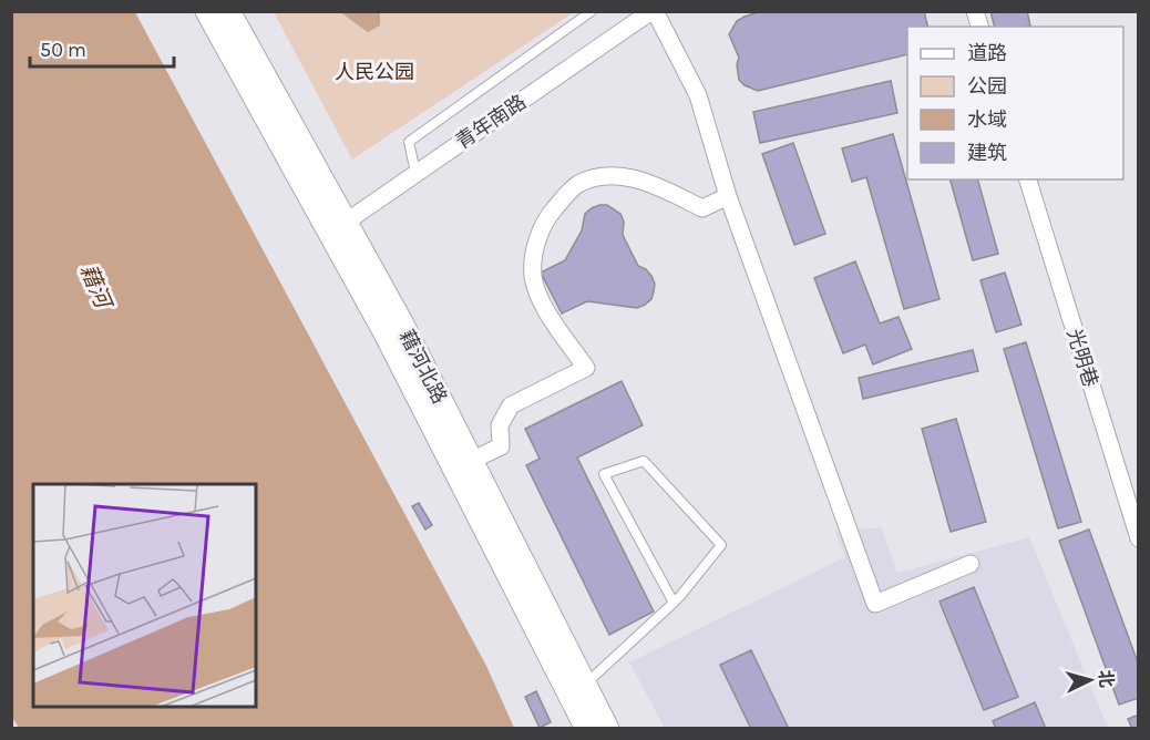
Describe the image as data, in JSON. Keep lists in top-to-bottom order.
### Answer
{
  "streets": {
    "main road": ["藉河北路"],
    "street": ["青年南路", "光明巷"]
  },
  "crossings": [
    ["青年南路", "藉河北路"]
  ],
  "water": ["藉河"],
  "parks": ["人民公园"],
  "legend": [
    "道路",
    "公园",
    "水域",
    "建筑"
  ],
  "scale_bar": "50 m",
  "north": "right"
}
